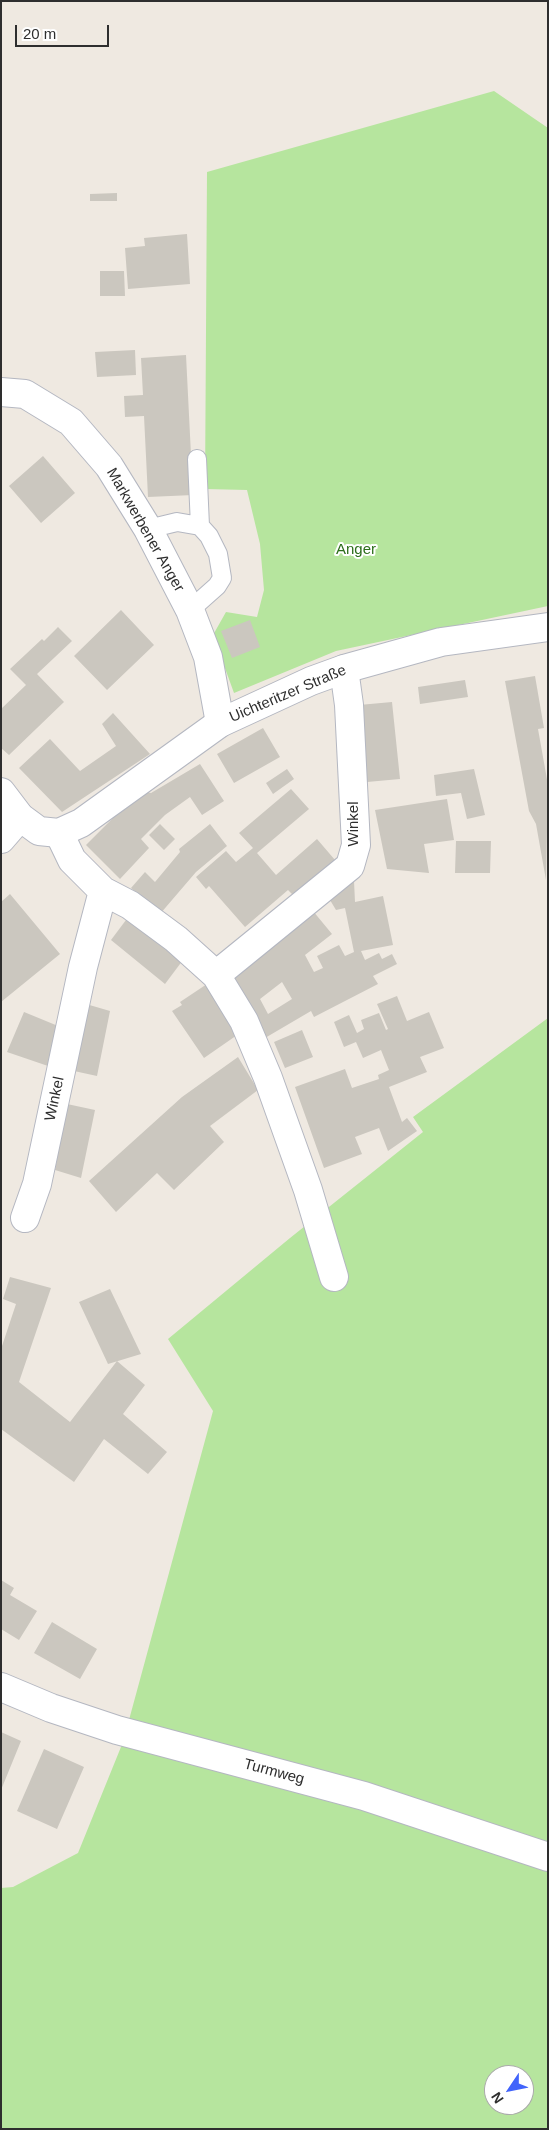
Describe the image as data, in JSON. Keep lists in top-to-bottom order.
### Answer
{
  "streets": {
    "street": [
      "Markwerbener Anger",
      "Uichteritzer Straße",
      "Winkel",
      "Turmweg"
    ]
  },
  "crossings": [
    ["Markwerbener Anger", "Uichteritzer Straße"],
    ["Uichteritzer Straße", "Winkel"]
  ],
  "parks": ["Anger"],
  "scale_bar": "20 m",
  "north": "bottom left"
}
